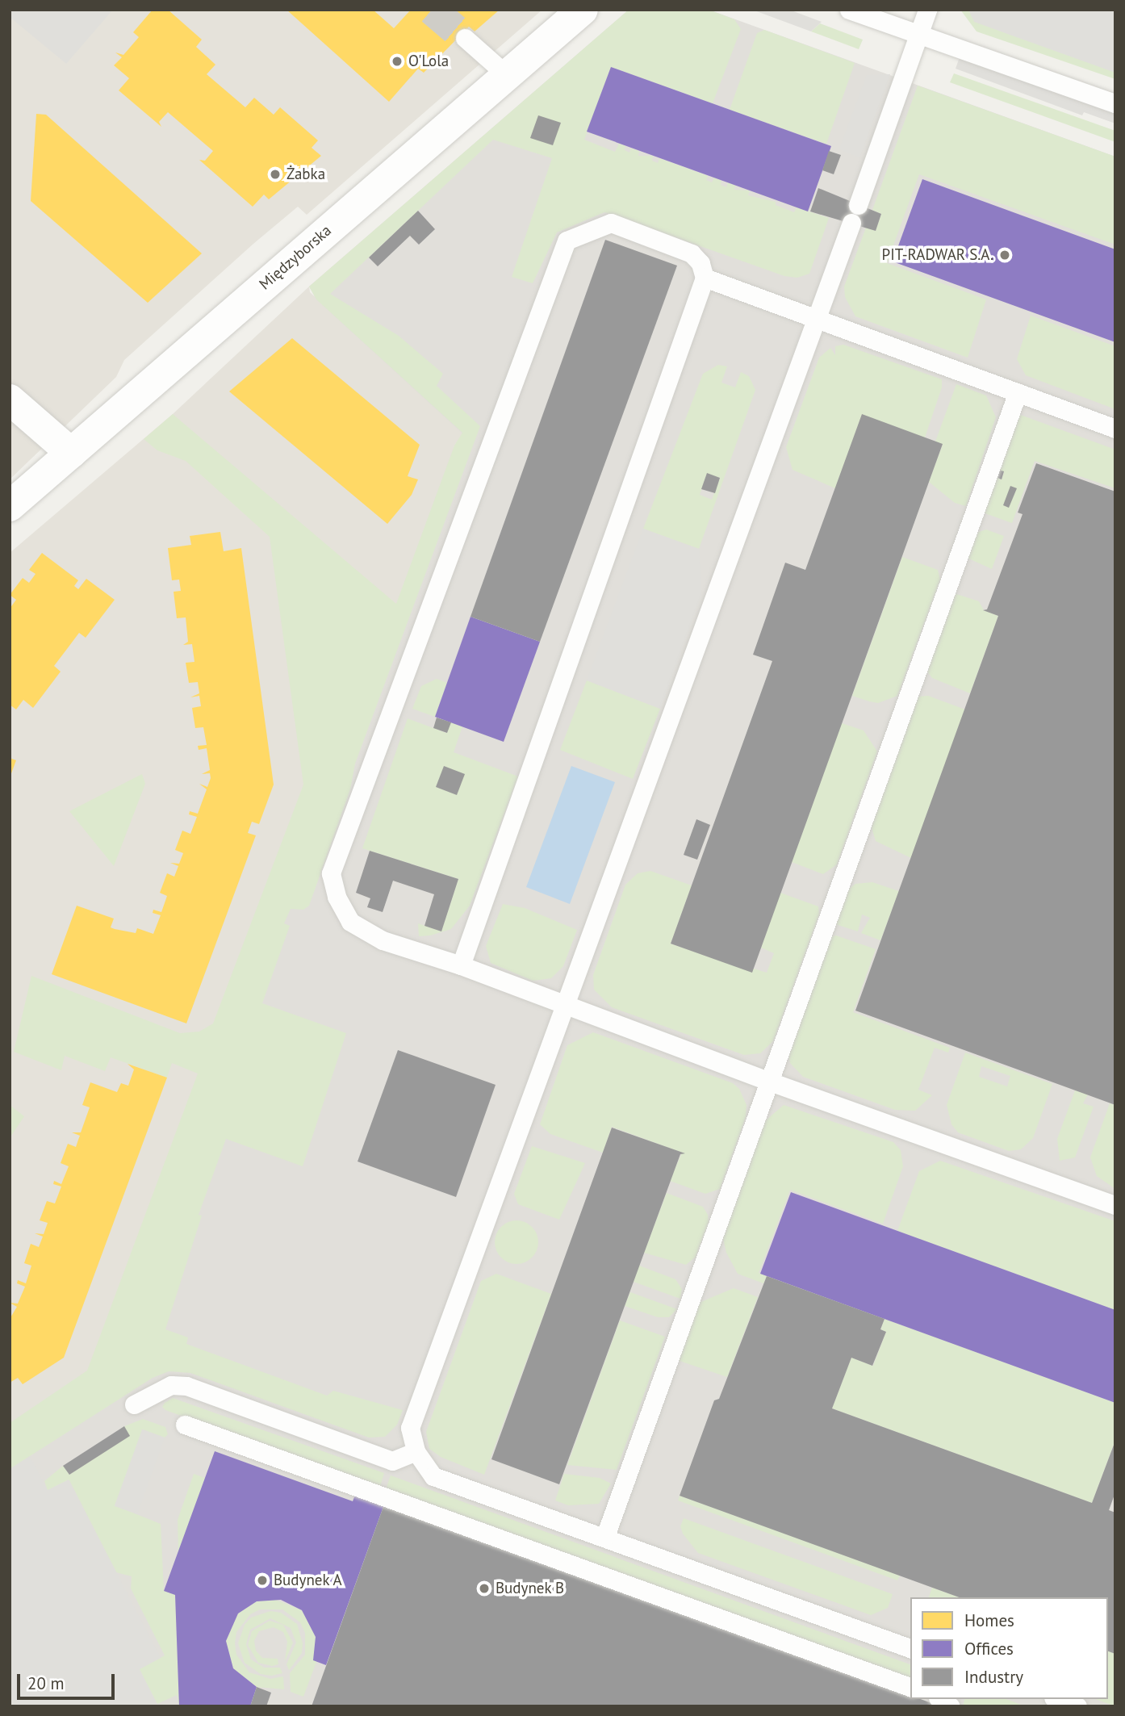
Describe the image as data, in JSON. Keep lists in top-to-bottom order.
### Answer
{
  "streets": {
    "street": ["Międzyborska"]
  },
  "places": [
    "O'Lola",
    "Żabka",
    "PIT-RADWAR S.A.",
    "Budynek A",
    "Budynek B"
  ],
  "legend": ["Homes", "Offices", "Industry"],
  "scale_bar": "20 m"
}
